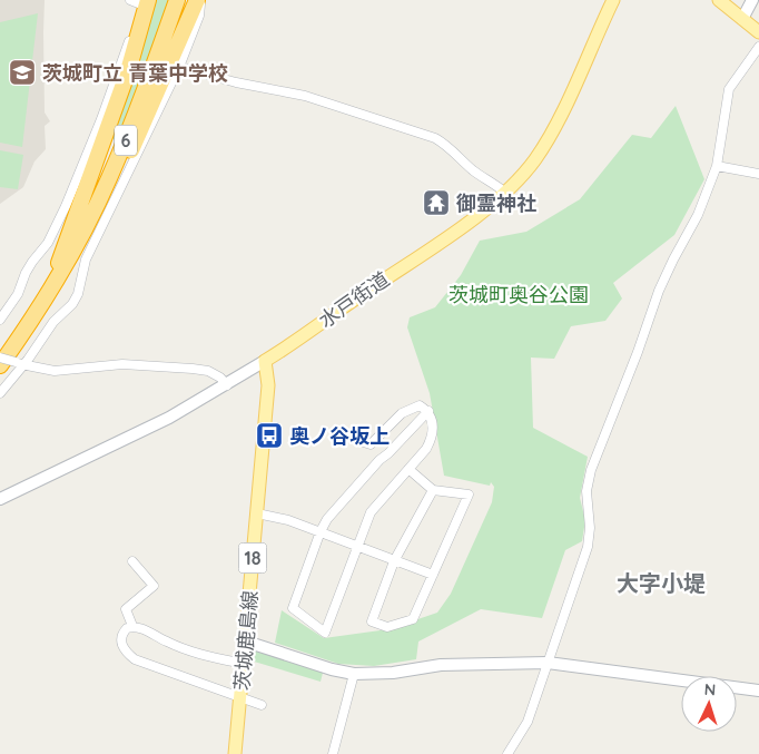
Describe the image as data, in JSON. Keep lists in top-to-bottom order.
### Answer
{
  "streets": {
    "highway": ["6"],
    "main road": ["水戸街道", "18", "茨城鹿島線"]
  },
  "crossings": [
    ["水戸街道", "茨城鹿島線"]
  ],
  "districts": ["大字小堤"],
  "parks": ["茨城町奥谷公園"],
  "places": {
    "school or university": ["茨城町立 青葉中学校"],
    "temple": ["御霊神社"],
    "bus stop": ["奥ノ谷坂上"]
  },
  "north": "top"
}
